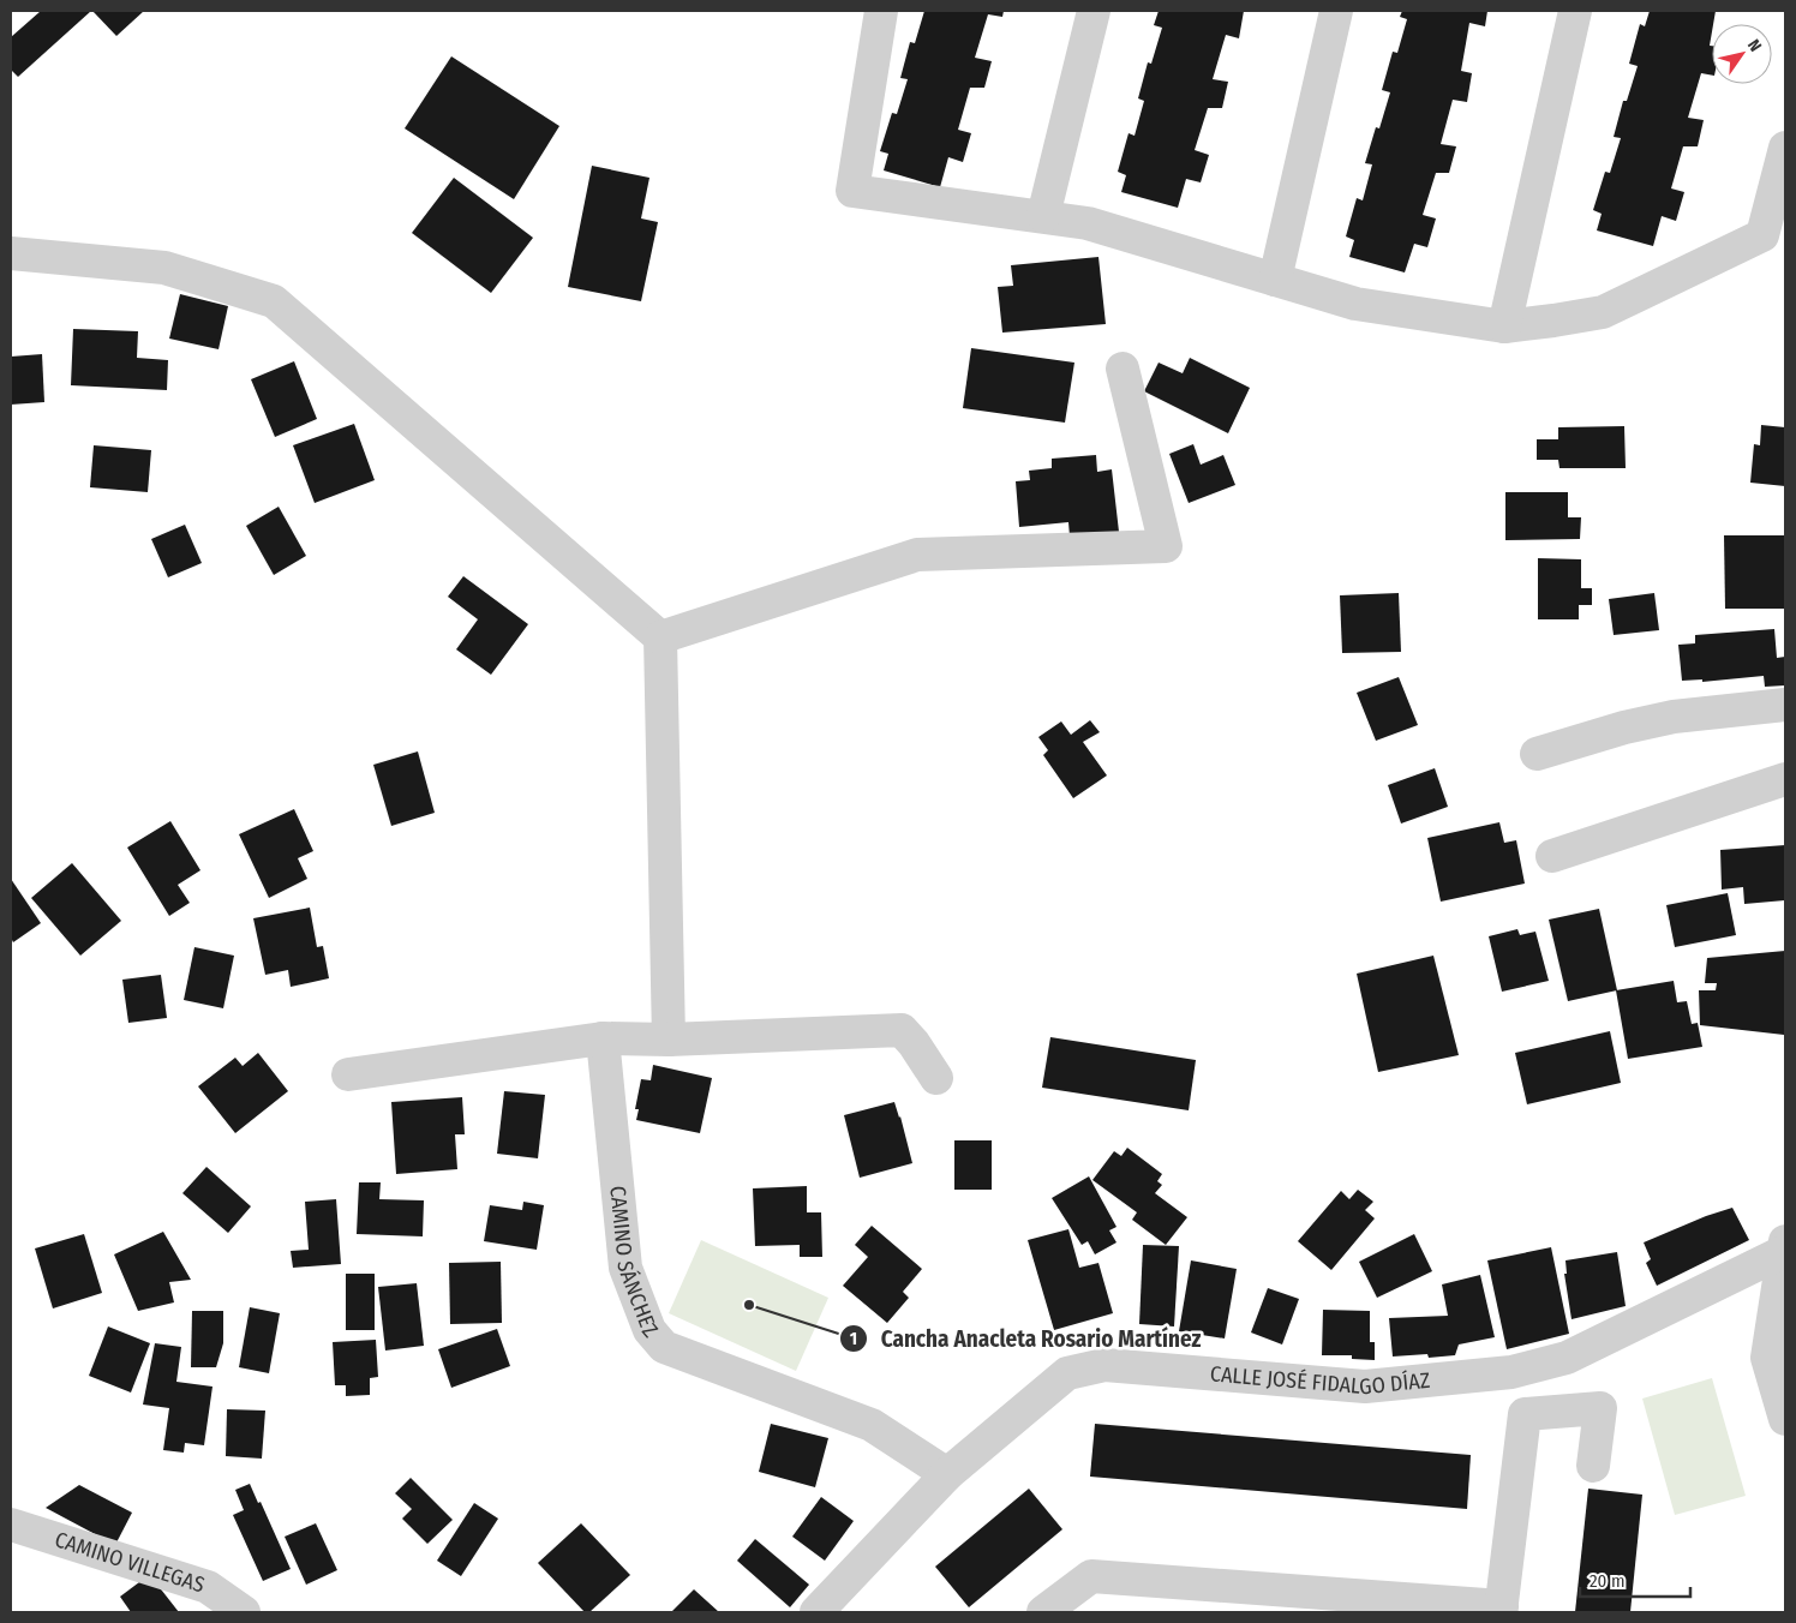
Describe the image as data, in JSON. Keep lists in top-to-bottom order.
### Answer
{
  "streets": {
    "street": ["CAMINO SÁNCHEZ", "CALLE JOSÉ FIDALGO DÍAZ", "CAMINO VILLEGAS"]
  },
  "crossings": [
    ["CAMINO SÁNCHEZ", "CALLE JOSÉ FIDALGO DÍAZ"]
  ],
  "places": ["Cancha Anacleta Rosario Martínez"],
  "scale_bar": "20 m",
  "north": "top right"
}
